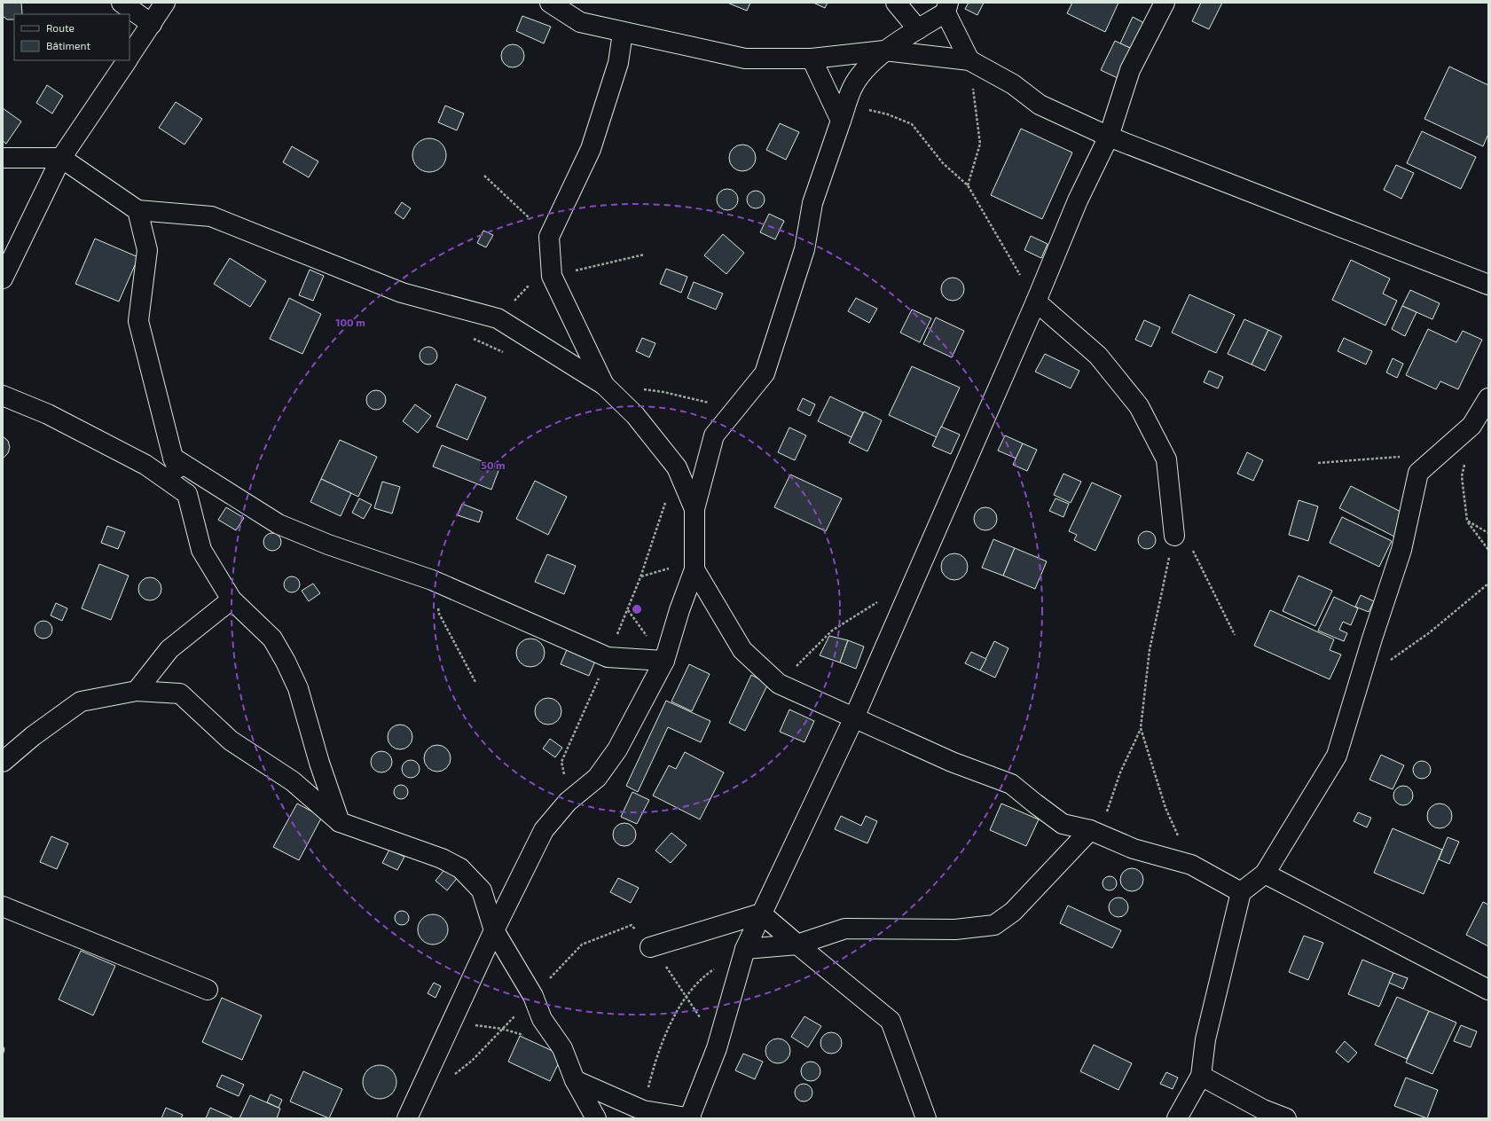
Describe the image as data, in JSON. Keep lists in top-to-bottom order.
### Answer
{
  "legend": ["Route", "Bâtiment"],
  "rings": ["100 m", "50 m"]
}
